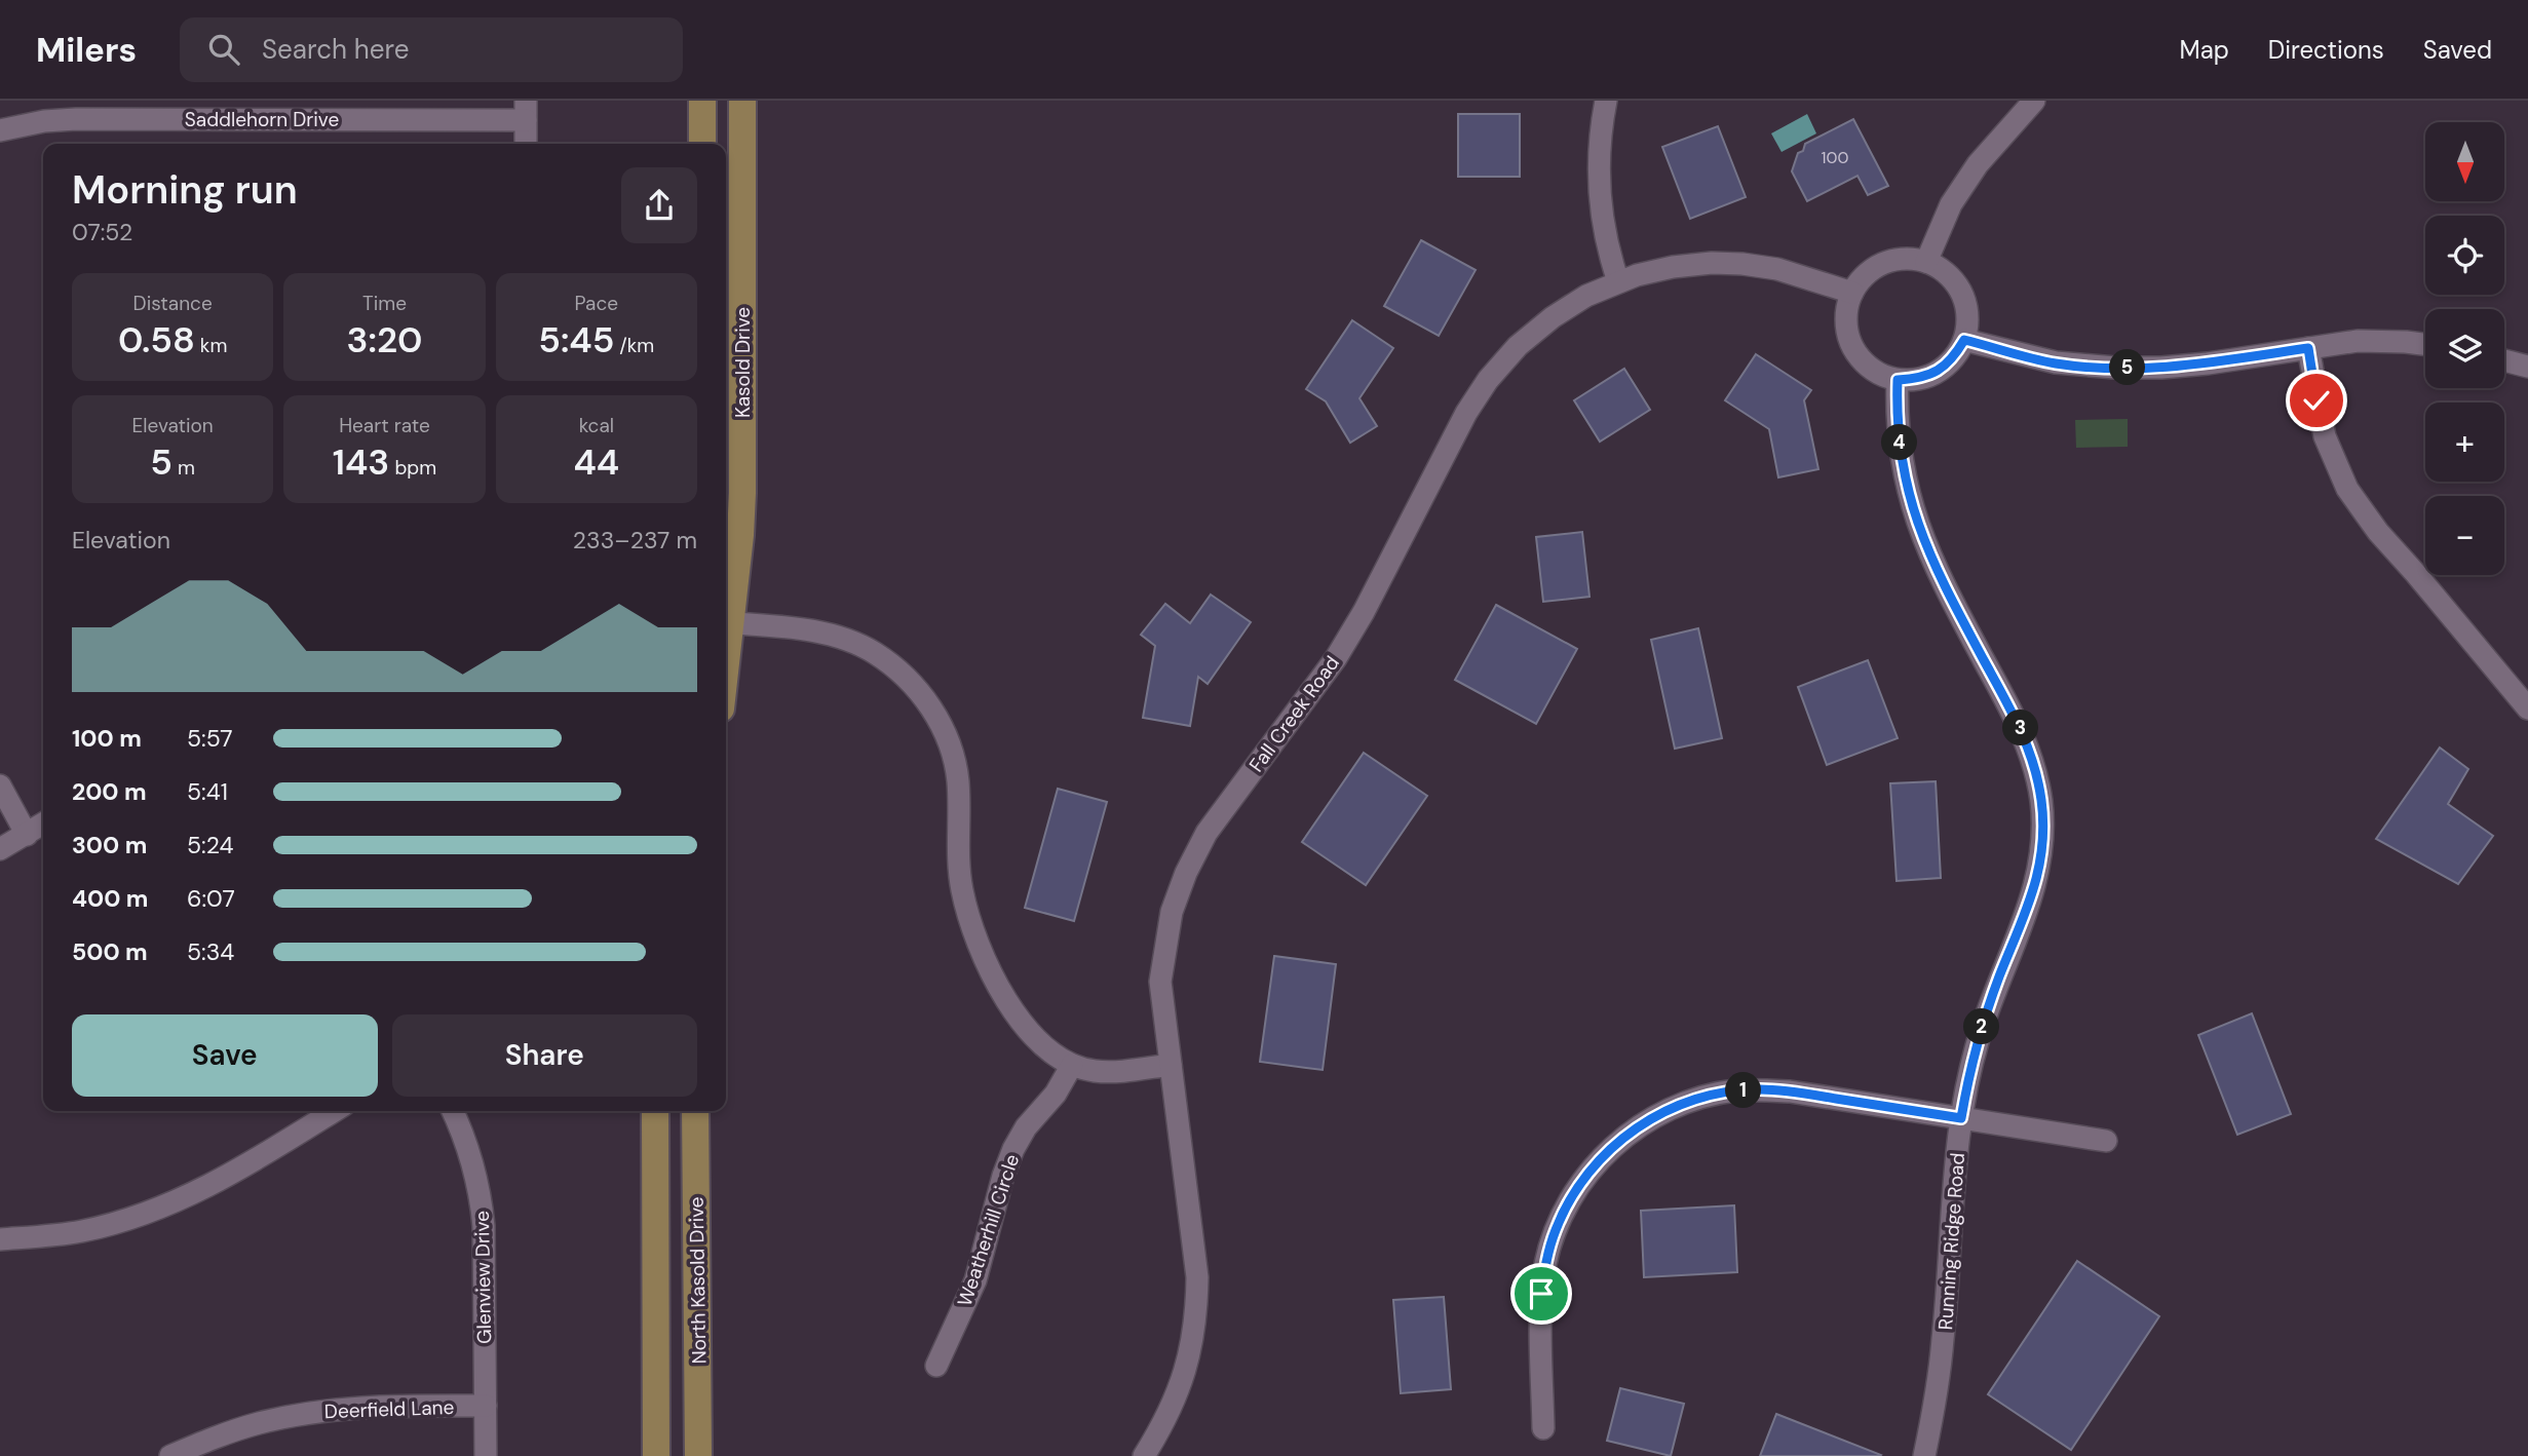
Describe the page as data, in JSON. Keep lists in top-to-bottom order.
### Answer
{
  "streets": {
    "main road": ["Kasold Drive", "North Kasold Drive"],
    "street": [
      "Saddlehorn Drive",
      "Fall Creek Road",
      "Weatherhill Circle",
      "Running Ridge Road",
      "Glenview Drive",
      "Deerfield Lane"
    ]
  },
  "crossings": [
    ["Fall Creek Road", "Running Ridge Road"],
    ["Glenview Drive", "Deerfield Lane"]
  ],
  "house_numbers": ["100"],
  "north": "bottom",
  "page": {
    "header": "Milers",
    "search": "Search here",
    "nav": ["Map", "Directions", "Saved"],
    "map_buttons": ["+", "−"],
    "heading": ["Morning run", "07:52"],
    "stats": [
      ["Distance", "0.58 km"],
      ["Time", "3:20"],
      ["Pace", "5:45 /km"],
      ["Elevation", "5 m"],
      ["Heart rate", "143 bpm"],
      ["kcal", "44"]
    ],
    "pins": [
      "5",
      "4",
      "3",
      "2",
      "1"
    ],
    "chart": ["Elevation", "233–237 m"],
    "list": [
      {
        "name": "100 m",
        "note": "5:57"
      },
      {
        "name": "200 m",
        "note": "5:41"
      },
      {
        "name": "300 m",
        "note": "5:24"
      },
      {
        "name": "400 m",
        "note": "6:07"
      },
      {
        "name": "500 m",
        "note": "5:34"
      }
    ],
    "buttons": ["Save", "Share"]
  }
}
